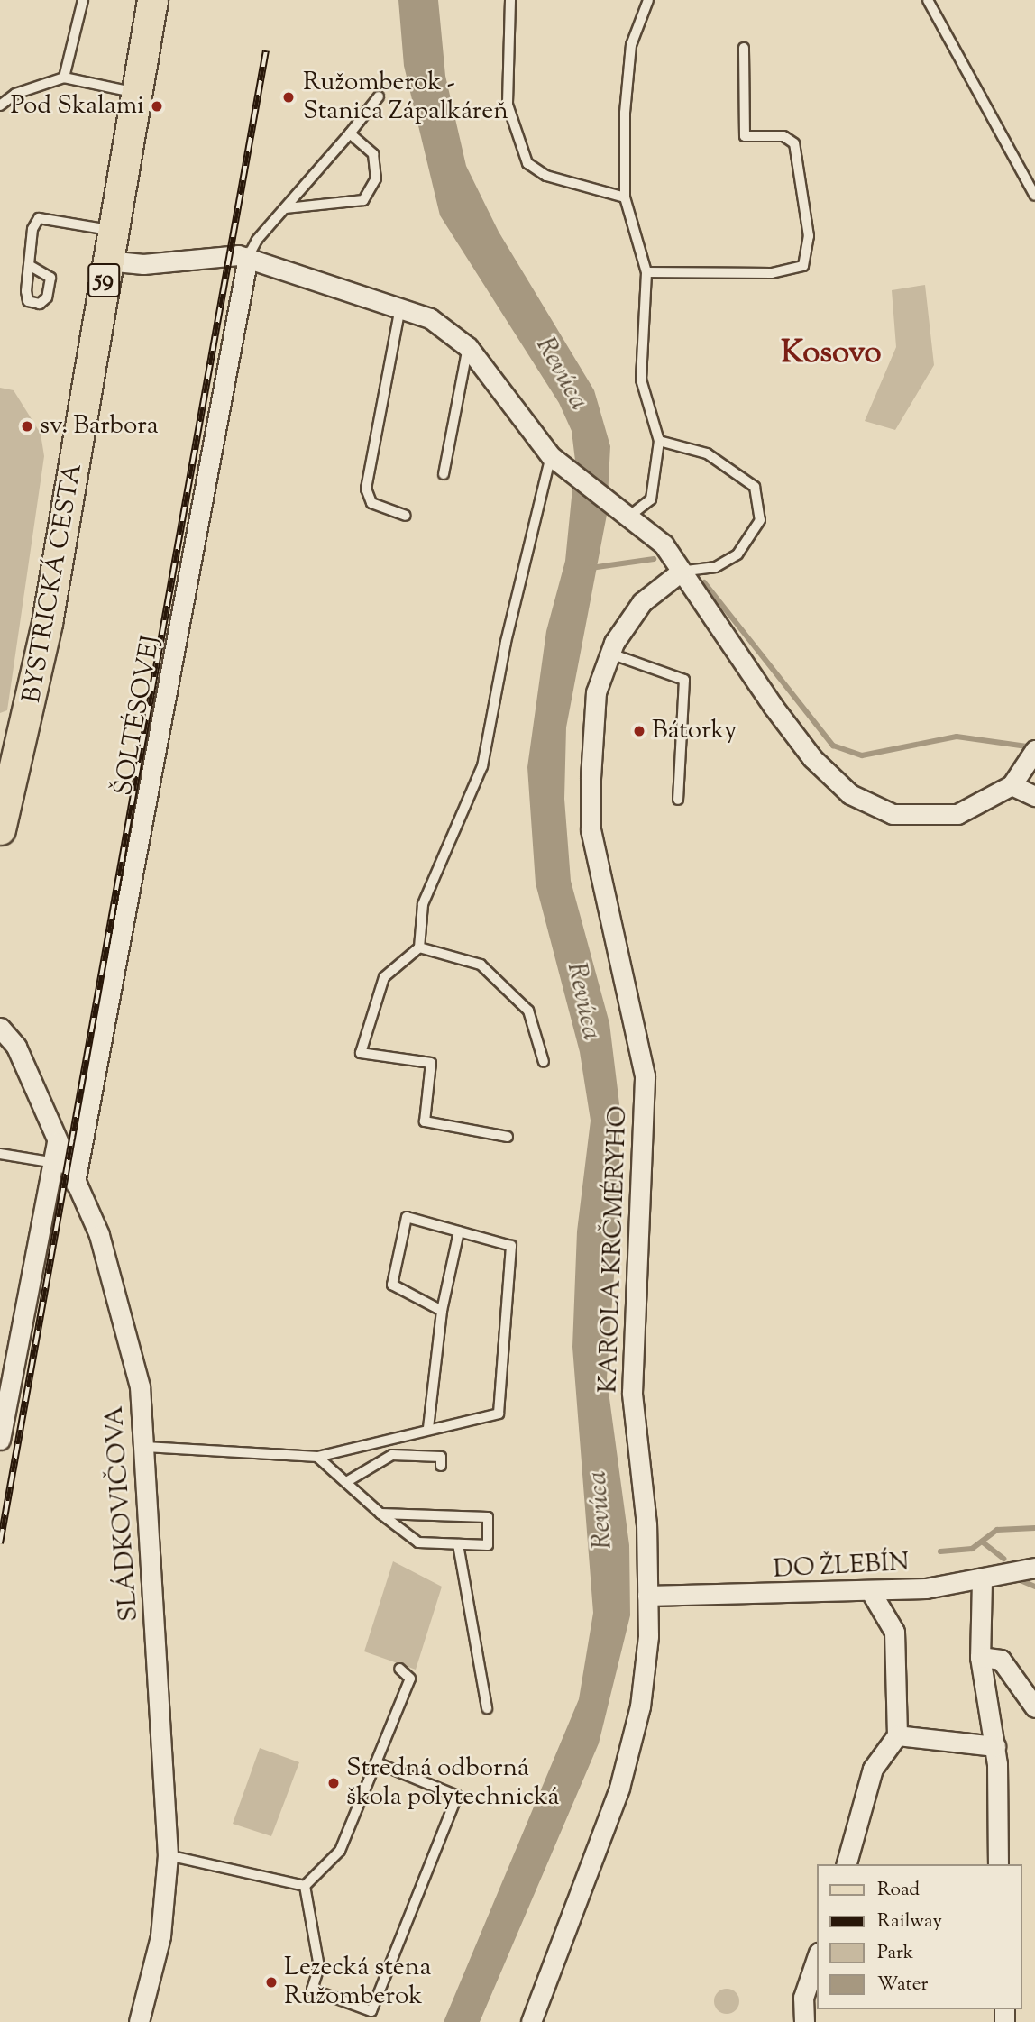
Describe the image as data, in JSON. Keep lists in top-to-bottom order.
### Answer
{
  "streets": {
    "main road": ["59", "BYSTRICKÁ CESTA"],
    "street": [
      "ŠOLTÉSOVEJ",
      "KAROLA KRČMÉRYHO",
      "SLÁDKOVIČOVA",
      "DO ŽLEBÍN"
    ]
  },
  "crossings": [
    ["ŠOLTÉSOVEJ", "SLÁDKOVIČOVA"],
    ["KAROLA KRČMÉRYHO", "DO ŽLEBÍN"]
  ],
  "districts": ["Kosovo"],
  "water": ["Revúca"],
  "places": [
    "Ružomberok - Stanica Zápalkáreň",
    "Pod Skalami",
    "sv. Barbora",
    "Bátorky",
    "Stredná odborná škola polytechnická",
    "Lezecká stena Ružomberok"
  ],
  "legend": [
    "Road",
    "Railway",
    "Park",
    "Water"
  ]
}
